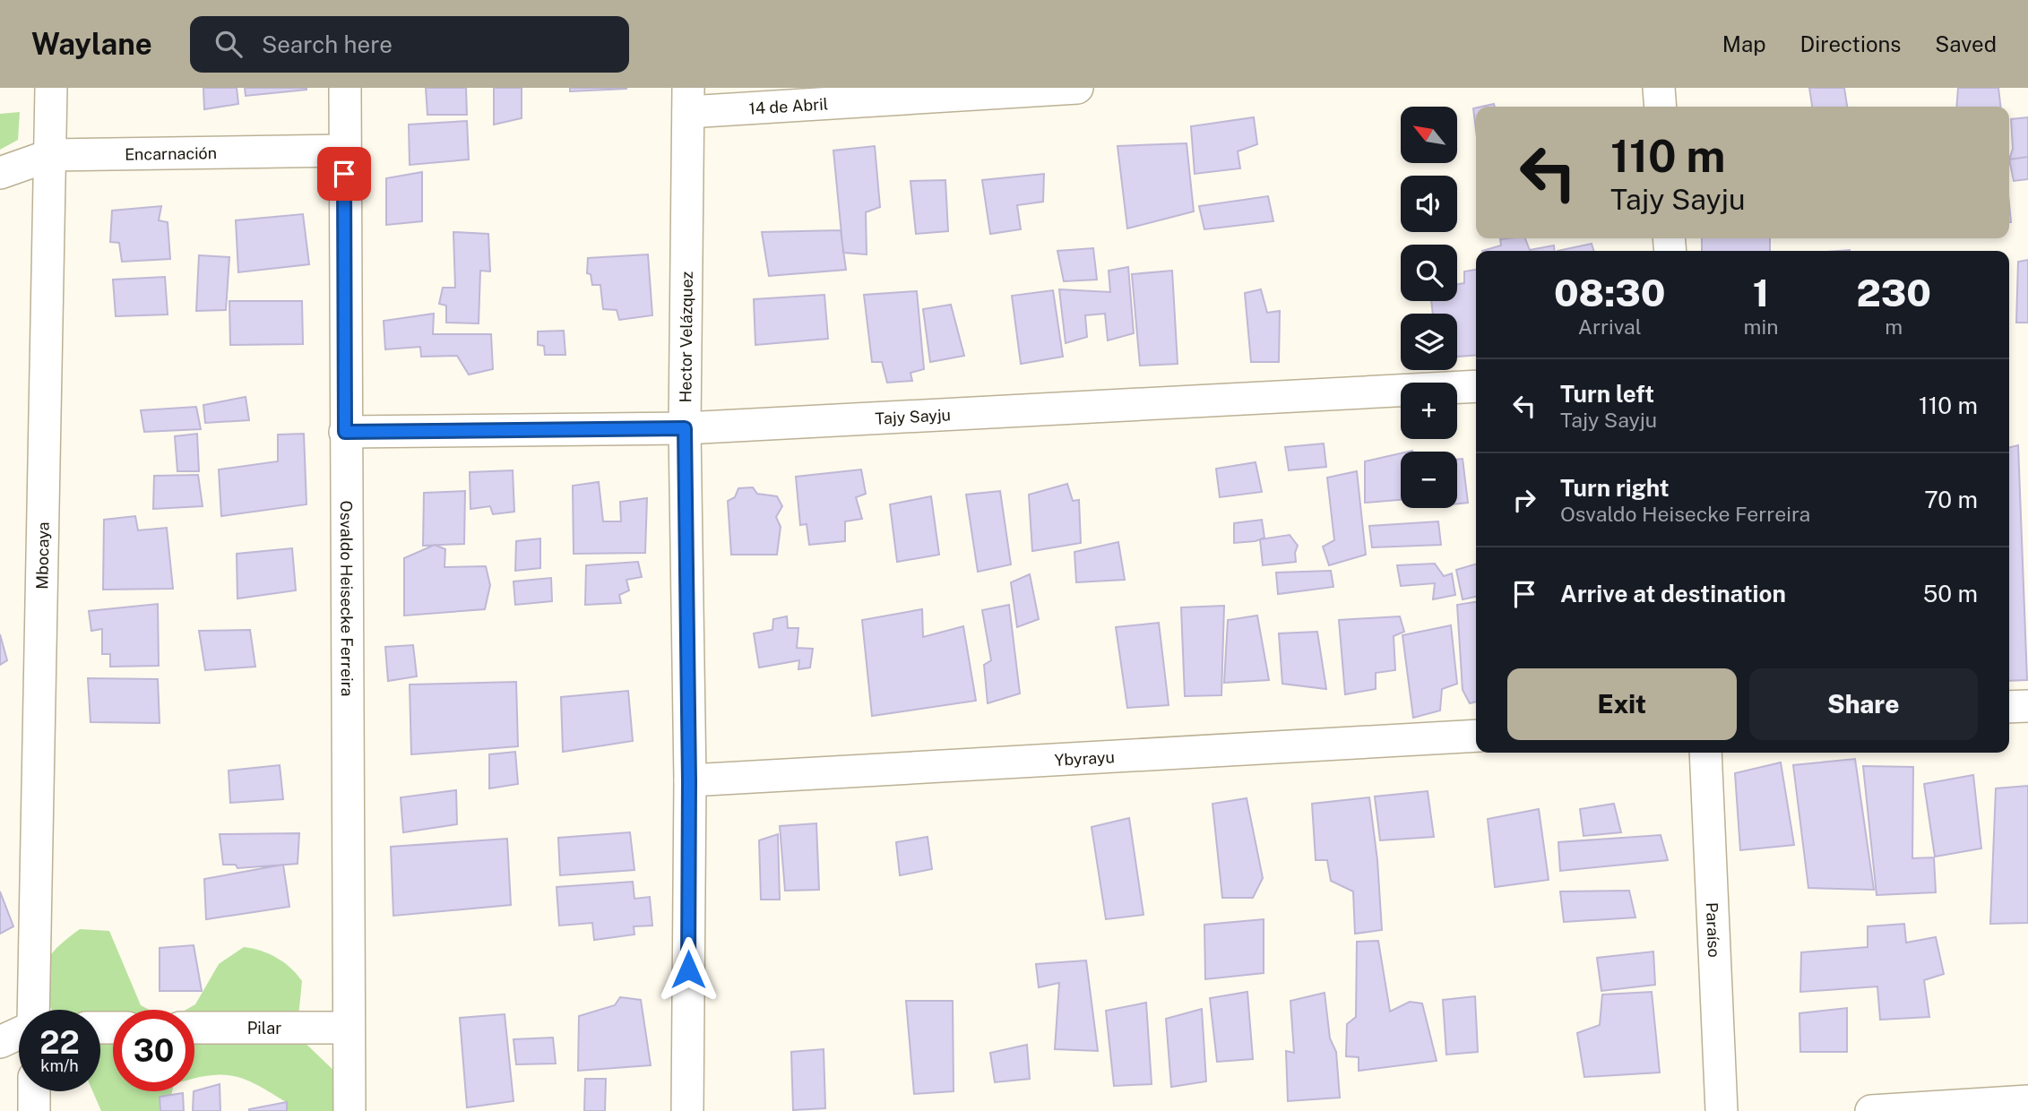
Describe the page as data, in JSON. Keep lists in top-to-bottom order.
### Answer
{
  "streets": {
    "street": [
      "14 de Abril",
      "Encarnación",
      "Hector Velázquez",
      "Tajy Sayju",
      "Mbocaya",
      "Osvaldo Heisecke Ferreira",
      "Ybyrayu",
      "Paraíso",
      "Pilar"
    ]
  },
  "crossings": [
    ["14 de Abril", "Hector Velázquez"],
    ["Encarnación", "Mbocaya"],
    ["Encarnación", "Osvaldo Heisecke Ferreira"],
    ["Hector Velázquez", "Tajy Sayju"],
    ["Hector Velázquez", "Ybyrayu"],
    ["Tajy Sayju", "Osvaldo Heisecke Ferreira"],
    ["Osvaldo Heisecke Ferreira", "Pilar"]
  ],
  "north": "top left",
  "page": {
    "header": "Waylane",
    "search": "Search here",
    "nav": ["Map", "Directions", "Saved"],
    "map_buttons": ["+", "−"],
    "turn": ["110 m", "Tajy Sayju"],
    "eta": [
      "08:30",
      "Arrival",
      "1",
      "min",
      "230",
      "m"
    ],
    "list": [
      {
        "name": "Turn left",
        "note": "Tajy Sayju",
        "value": "110 m"
      },
      {
        "name": "Turn right",
        "note": "Osvaldo Heisecke Ferreira",
        "value": "70 m"
      },
      {
        "name": "Arrive at destination",
        "value": "50 m"
      }
    ],
    "buttons": ["Exit", "Share"],
    "speed": "22 km/h",
    "limit": "30"
  }
}
